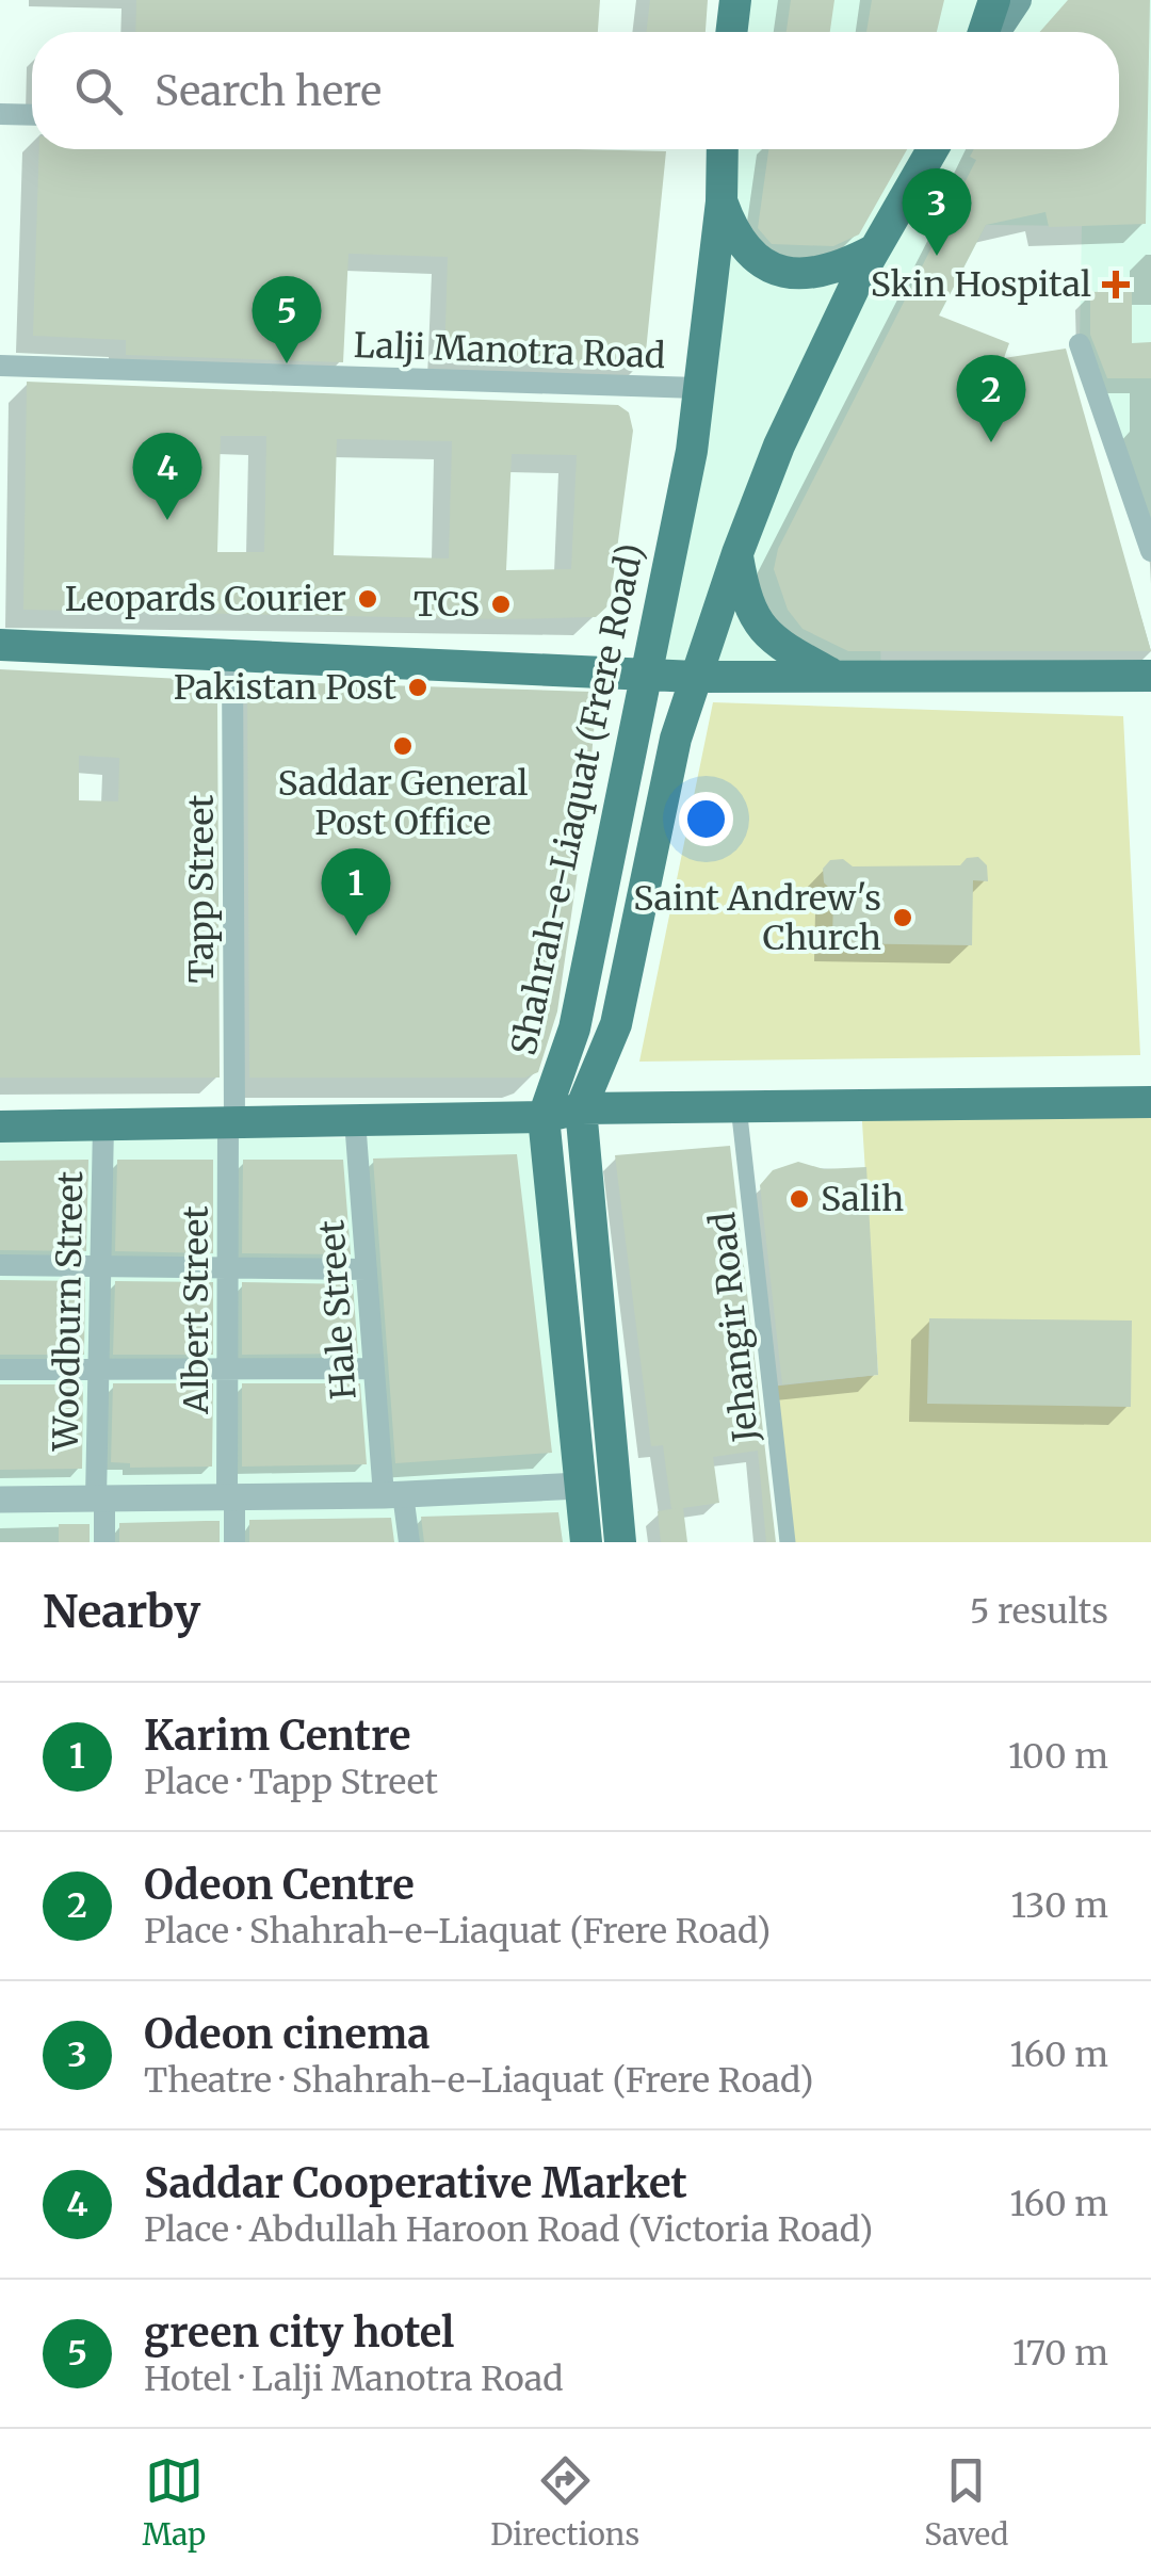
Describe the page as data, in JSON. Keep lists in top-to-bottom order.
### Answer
{
  "streets": {
    "main road": ["Shahrah-e-Liaquat (Frere Road)"],
    "street": [
      "Lalji Manotra Road",
      "Tapp Street",
      "Albert Street",
      "Hale Street",
      "Woodburn Street",
      "Jehangir Road"
    ]
  },
  "crossings": [
    ["Lalji Manotra Road", "Shahrah-e-Liaquat (Frere Road)"],
    ["Tapp Street", "Albert Street"]
  ],
  "places": {
    "health": ["Skin Hospital"],
    "other": [
      "Leopards Courier",
      "TCS",
      "Pakistan Post",
      "Saddar General Post Office",
      "Saint Andrew's Church",
      "Salih"
    ]
  },
  "page": {
    "search": "Search here",
    "pins": [
      "3",
      "5",
      "2",
      "4",
      "1"
    ],
    "heading": ["Nearby", "5 results"],
    "list": [
      {
        "mark": "1",
        "name": "Karim Centre",
        "note": "Place · Tapp Street",
        "value": "100 m"
      },
      {
        "mark": "2",
        "name": "Odeon Centre",
        "note": "Place · Shahrah-e-Liaquat (Frere Road)",
        "value": "130 m"
      },
      {
        "mark": "3",
        "name": "Odeon cinema",
        "note": "Theatre · Shahrah-e-Liaquat (Frere Road)",
        "value": "160 m"
      },
      {
        "mark": "4",
        "name": "Saddar Cooperative Market",
        "note": "Place · Abdullah Haroon Road (Victoria Road)",
        "value": "160 m"
      },
      {
        "mark": "5",
        "name": "green city hotel",
        "note": "Hotel · Lalji Manotra Road",
        "value": "170 m"
      }
    ],
    "nav": ["Map", "Directions", "Saved"]
  }
}
